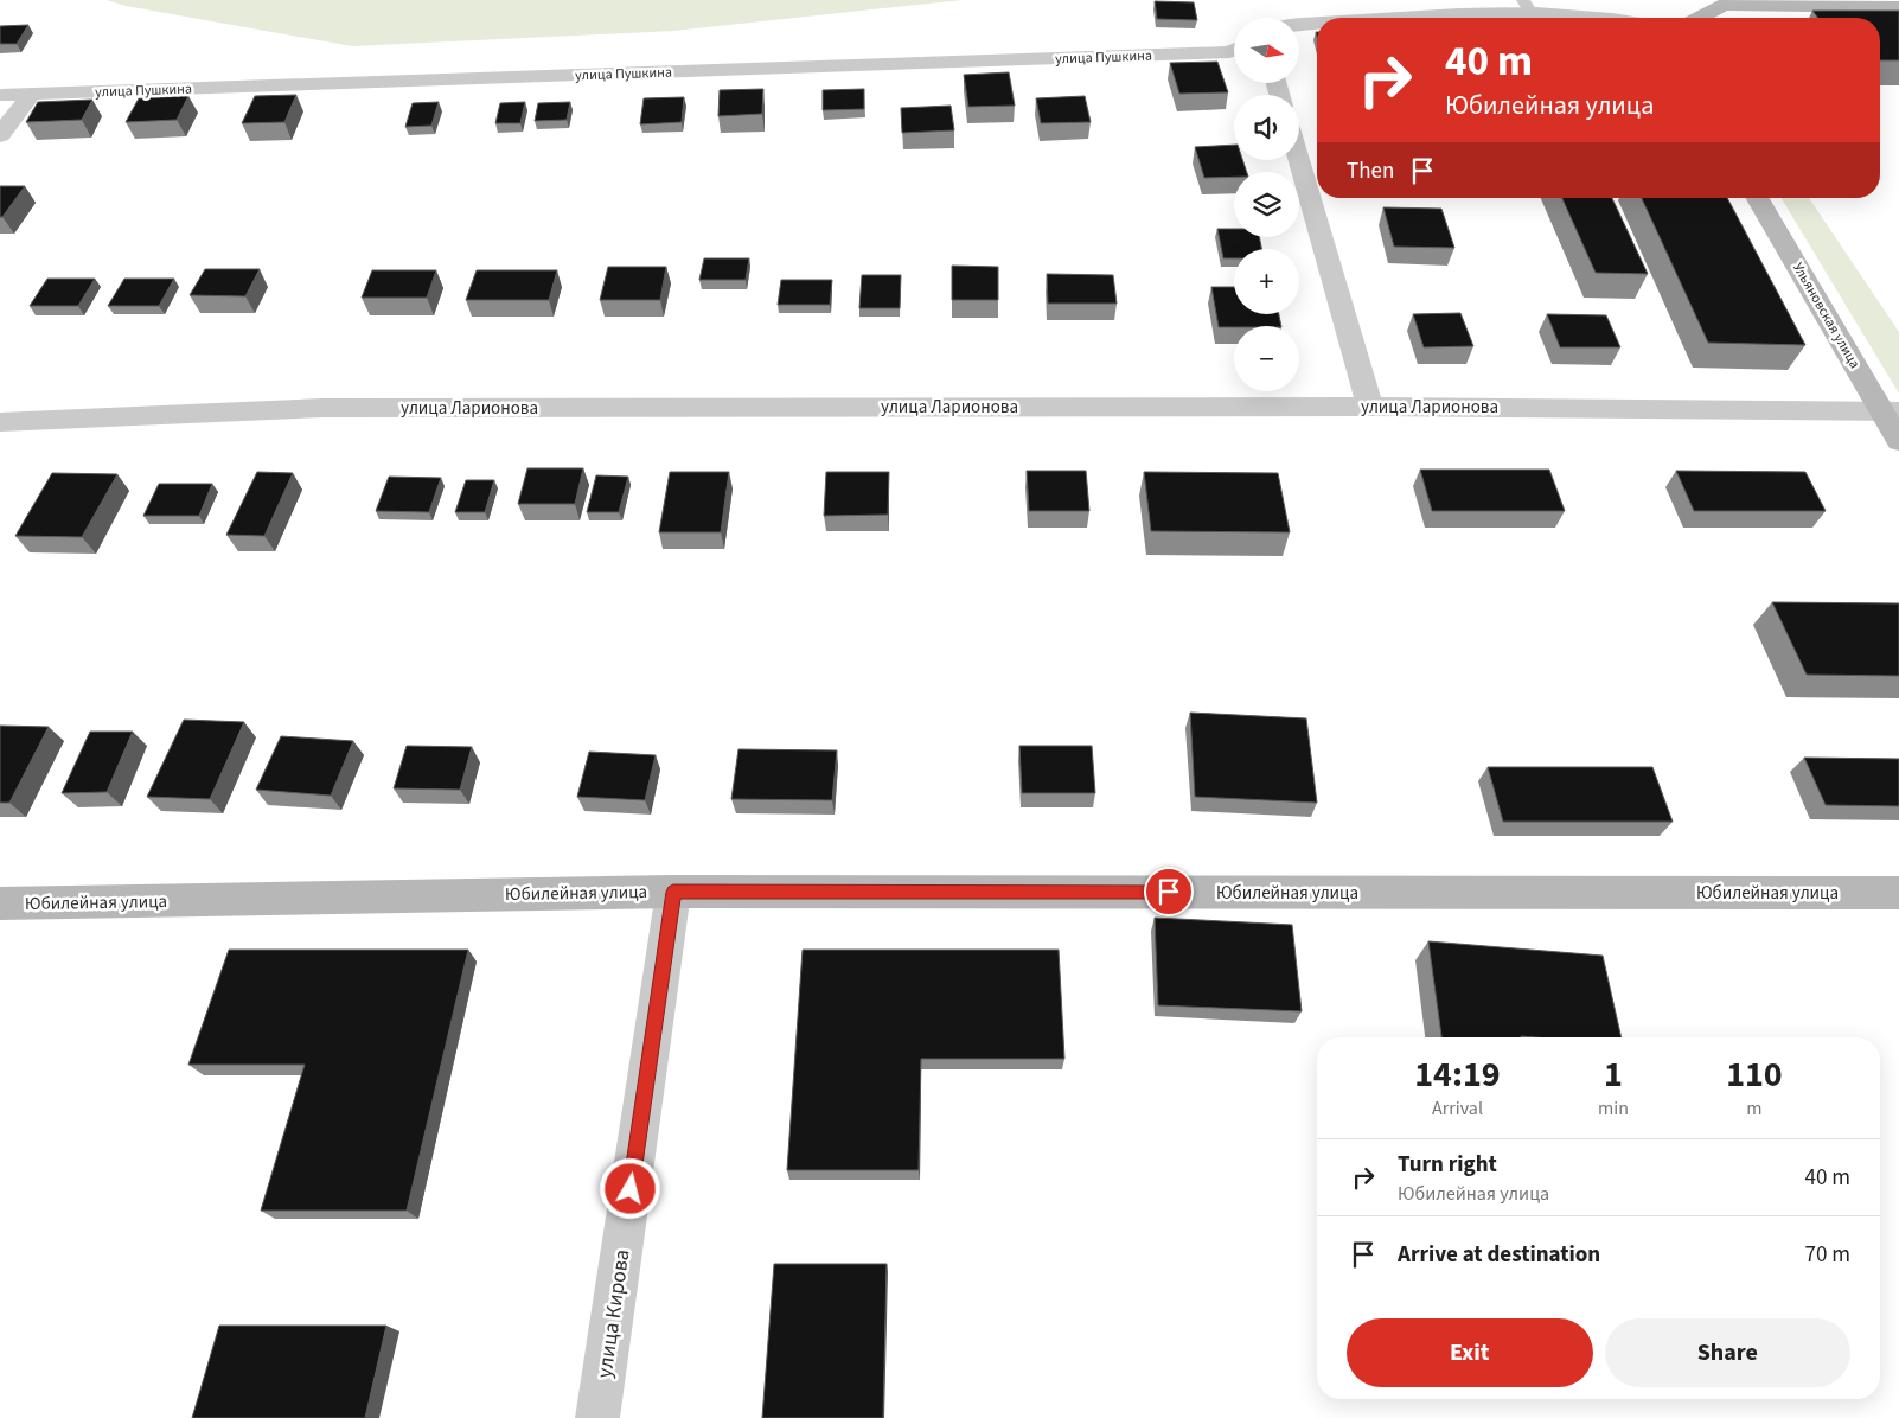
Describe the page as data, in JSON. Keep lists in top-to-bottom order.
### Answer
{
  "streets": {
    "street": [
      "улица Пушкина",
      "Ульяновская улица",
      "улица Ларионова",
      "Юбилейная улица",
      "улица Кирова"
    ]
  },
  "crossings": [
    ["Ульяновская улица", "улица Ларионова"],
    ["Юбилейная улица", "улица Кирова"]
  ],
  "north": "right",
  "page": {
    "map_buttons": ["+", "−"],
    "turn": ["40 m", "Юбилейная улица"],
    "then": "Then",
    "eta": [
      "14:19",
      "Arrival",
      "1",
      "min",
      "110",
      "m"
    ],
    "list": [
      {
        "name": "Turn right",
        "note": "Юбилейная улица",
        "value": "40 m"
      },
      {
        "name": "Arrive at destination",
        "value": "70 m"
      }
    ],
    "buttons": ["Exit", "Share"]
  }
}
